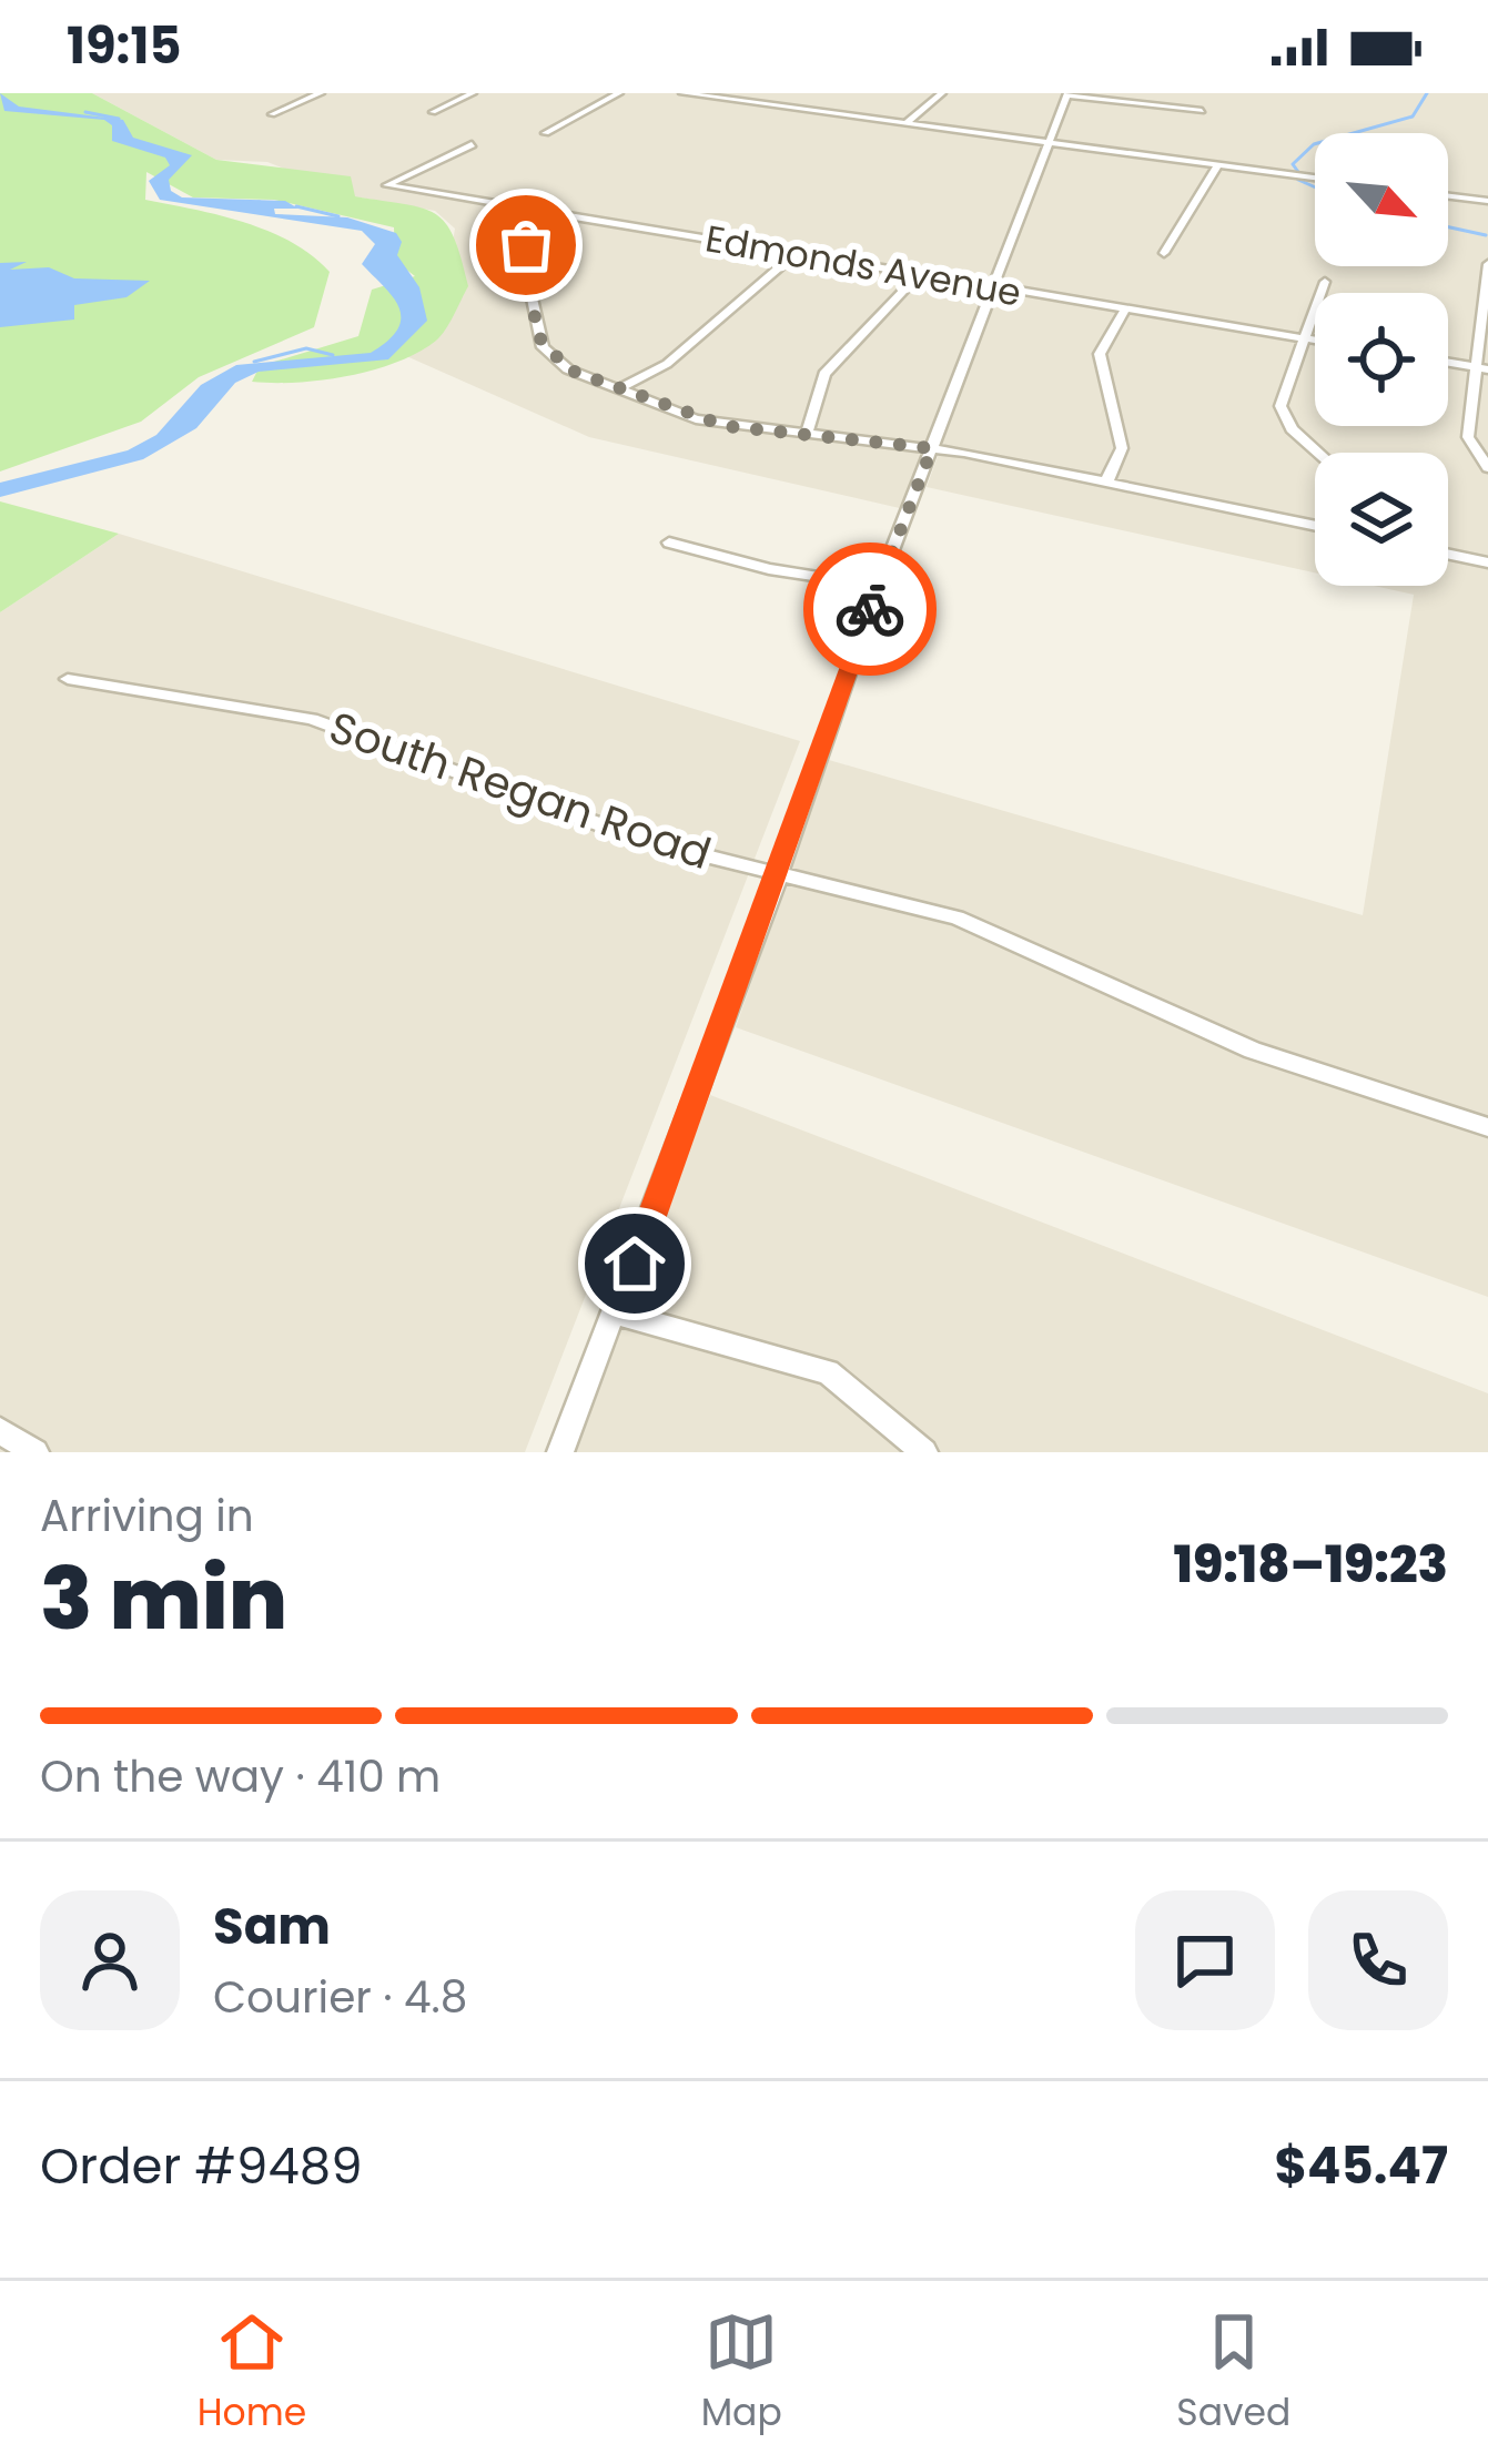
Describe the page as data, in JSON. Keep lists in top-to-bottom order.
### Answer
{
  "streets": {
    "street": ["Edmonds Avenue", "South Regan Road"]
  },
  "north": "bottom right",
  "page": {
    "status": "19:15",
    "heading": ["3 min", "Arriving in", "19:18–19:23"],
    "panel": [
      "Sam",
      "Courier · 4.8",
      "Order #9489",
      "$45.47"
    ],
    "bar": "On the way · 410 m",
    "tabs": ["Home", "Map", "Saved"]
  }
}
